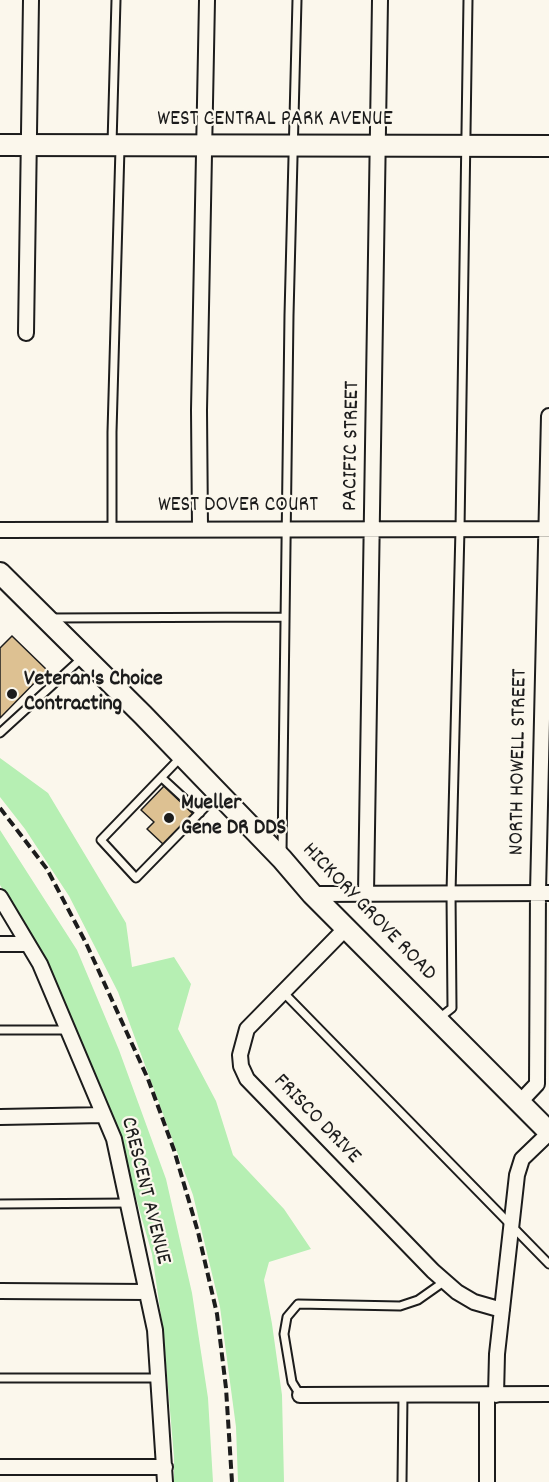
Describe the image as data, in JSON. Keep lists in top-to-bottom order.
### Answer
{
  "streets": {
    "main road": ["WEST CENTRAL PARK AVENUE", "HICKORY GROVE ROAD"],
    "street": [
      "PACIFIC STREET",
      "WEST DOVER COURT",
      "NORTH HOWELL STREET",
      "FRISCO DRIVE",
      "CRESCENT AVENUE"
    ]
  },
  "crossings": [
    ["WEST CENTRAL PARK AVENUE", "PACIFIC STREET"],
    ["PACIFIC STREET", "WEST DOVER COURT"],
    ["WEST DOVER COURT", "NORTH HOWELL STREET"],
    ["NORTH HOWELL STREET", "HICKORY GROVE ROAD"],
    ["HICKORY GROVE ROAD", "FRISCO DRIVE"]
  ],
  "places": ["Veteran's Choice Contracting", "Mueller Gene DR DDS"]
}
